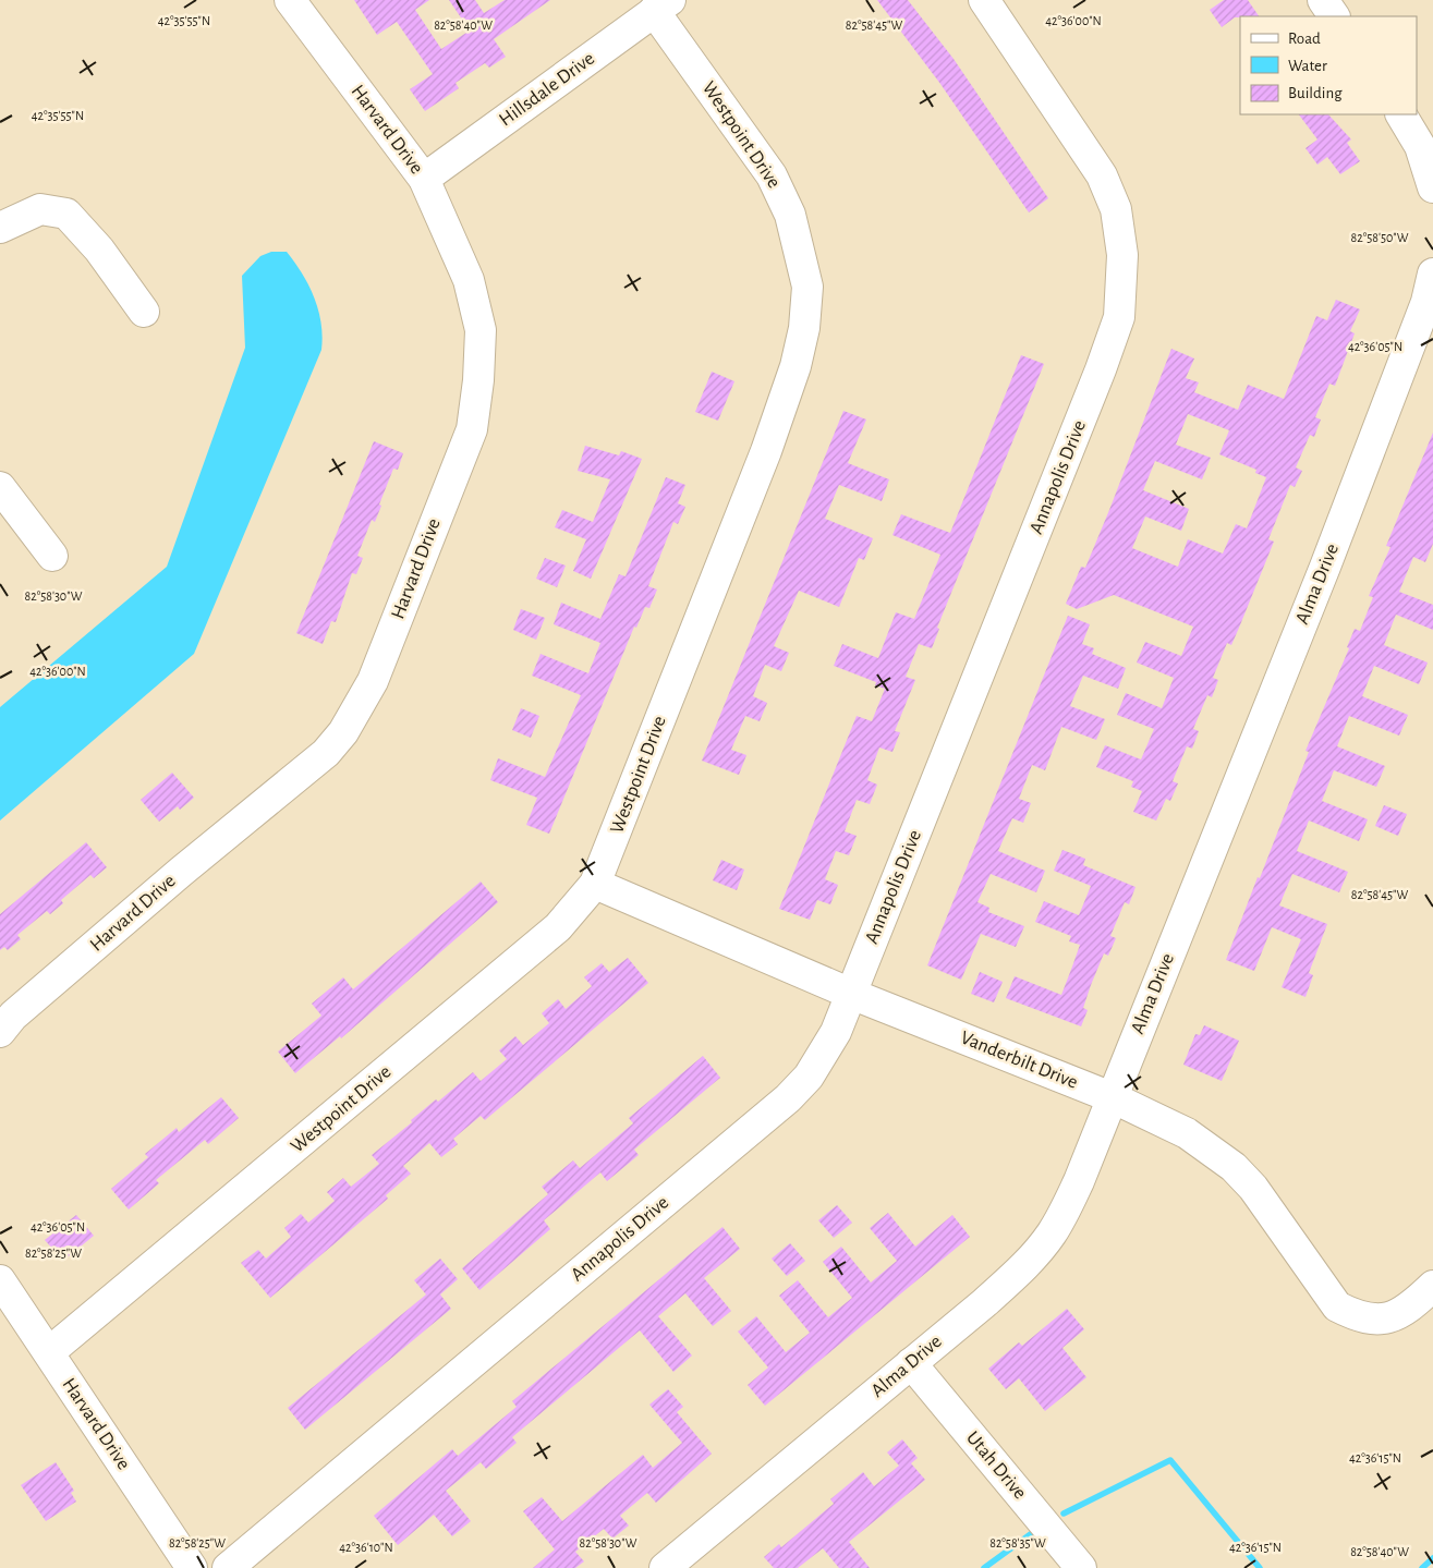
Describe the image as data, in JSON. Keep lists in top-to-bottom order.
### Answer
{
  "streets": {
    "street": [
      "Hillsdale Drive",
      "Harvard Drive",
      "Westpoint Drive",
      "Annapolis Drive",
      "Alma Drive",
      "Vanderbilt Drive",
      "Utah Drive"
    ]
  },
  "crossings": [
    ["Hillsdale Drive", "Harvard Drive"],
    ["Hillsdale Drive", "Westpoint Drive"],
    ["Harvard Drive", "Westpoint Drive"],
    ["Westpoint Drive", "Vanderbilt Drive"],
    ["Annapolis Drive", "Vanderbilt Drive"],
    ["Alma Drive", "Vanderbilt Drive"],
    ["Alma Drive", "Utah Drive"]
  ],
  "legend": ["Road", "Water", "Building"],
  "coordinates": [
    "42°35'55\"N",
    "42°36'00\"N",
    "82°58'40\"W",
    "82°58'45\"W",
    "82°58'50\"W",
    "42°36'05\"N",
    "82°58'30\"W",
    "82°58'25\"W",
    "42°36'15\"N",
    "82°58'35\"W",
    "42°36'10\"N"
  ]
}
